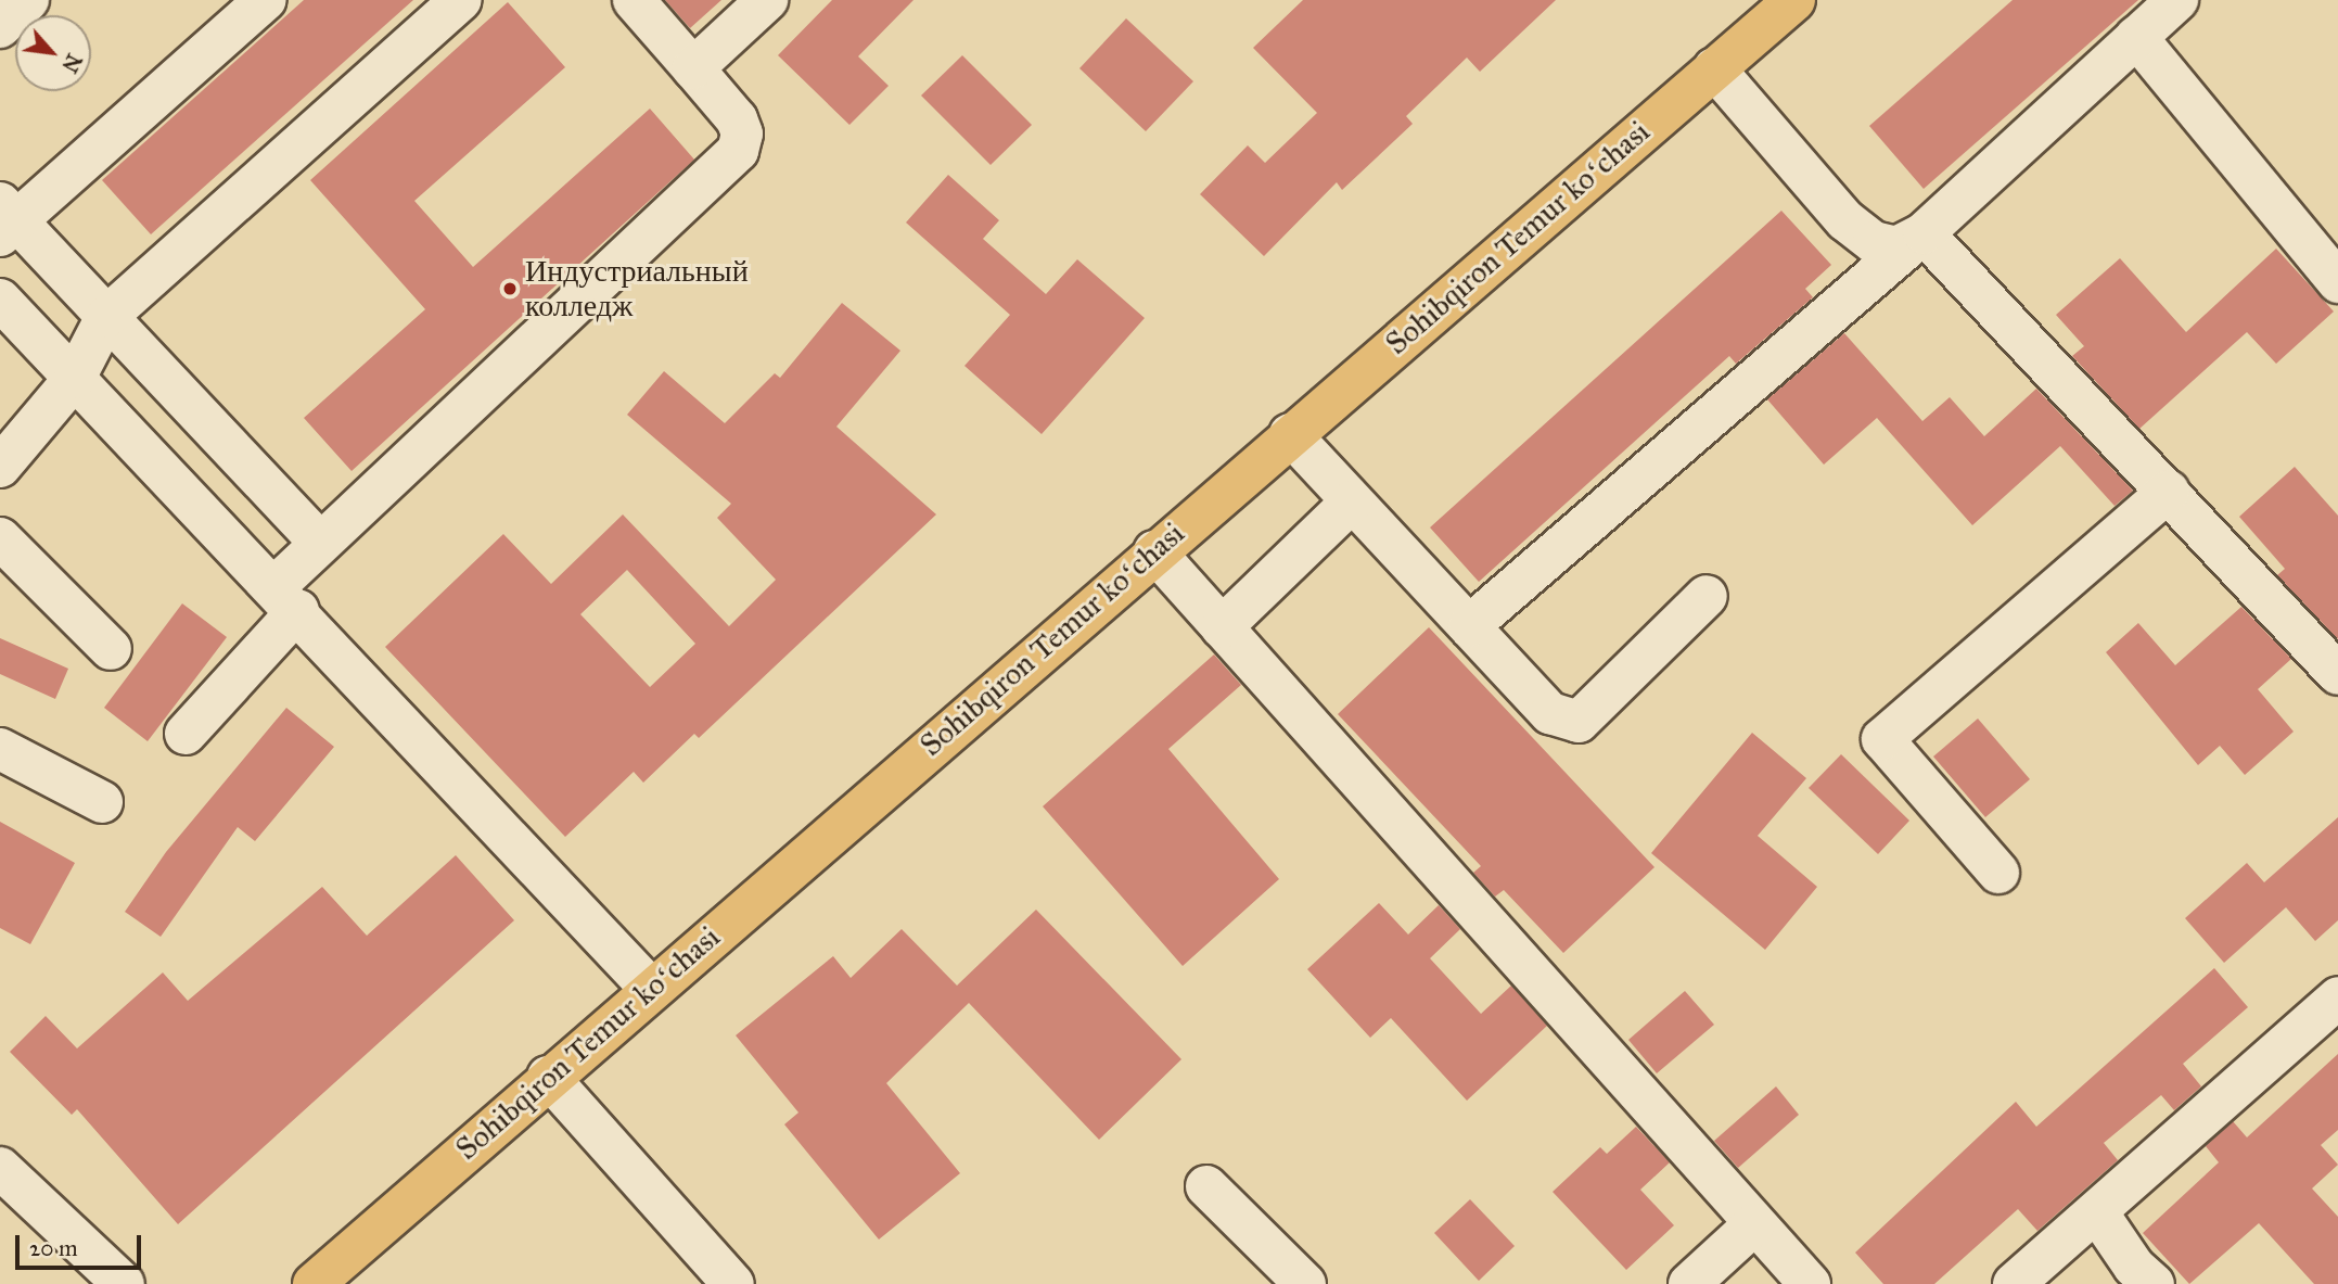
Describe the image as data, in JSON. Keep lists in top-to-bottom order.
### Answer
{
  "streets": {
    "main road": ["Sohibqiron Temur koʻchasi"]
  },
  "places": ["Индустриальный колледж"],
  "scale_bar": "20 m",
  "north": "bottom right"
}
